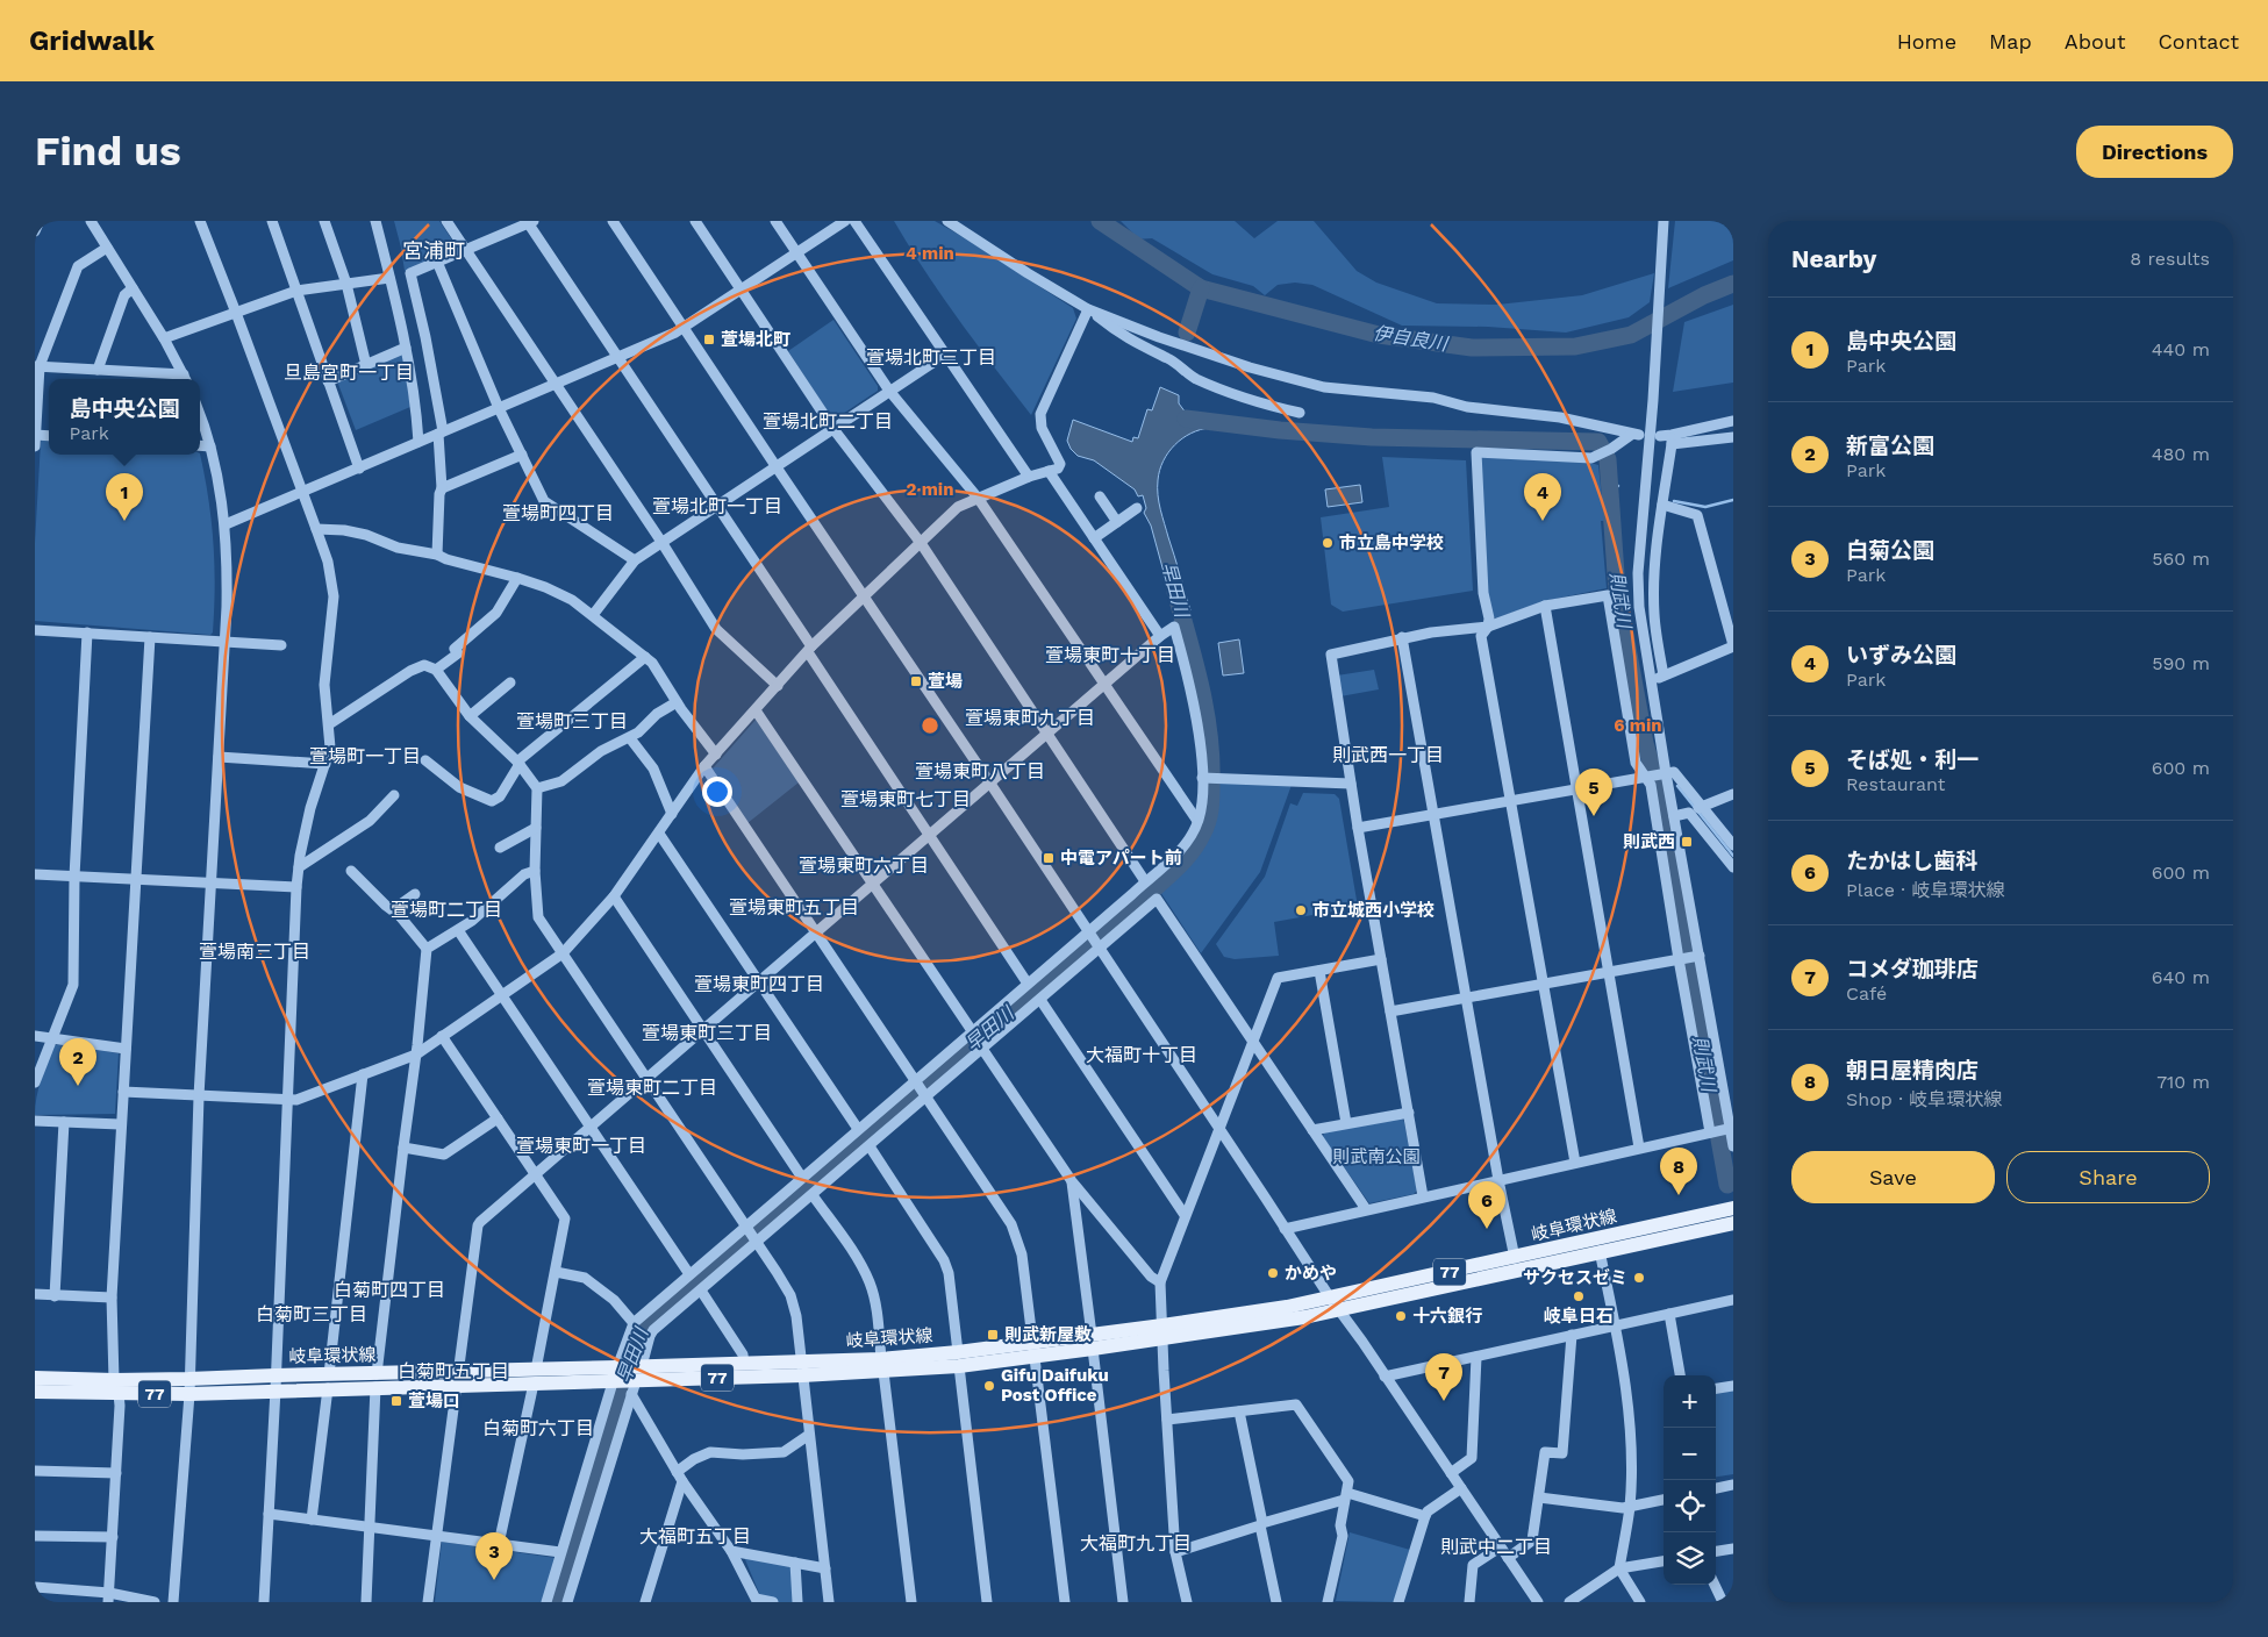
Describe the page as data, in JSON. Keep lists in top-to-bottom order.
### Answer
{
  "streets": {
    "main road": ["岐阜環状線", "77"]
  },
  "districts": [
    "宮浦町",
    "萱場北町三丁目",
    "旦島宮町一丁目",
    "萱場北町二丁目",
    "萱場北町一丁目",
    "萱場町四丁目",
    "萱場東町十丁目",
    "萱場東町九丁目",
    "萱場町三丁目",
    "則武西一丁目",
    "萱場町一丁目",
    "萱場東町八丁目",
    "萱場東町七丁目",
    "萱場東町六丁目",
    "萱場東町五丁目",
    "萱場町二丁目",
    "萱場南三丁目",
    "萱場東町四丁目",
    "萱場東町三丁目",
    "大福町十丁目",
    "萱場東町二丁目",
    "萱場東町一丁目",
    "白菊町四丁目",
    "白菊町三丁目",
    "白菊町五丁目",
    "白菊町六丁目",
    "大福町五丁目",
    "大福町九丁目",
    "則武中二丁目"
  ],
  "water": ["伊自良川", "早田川", "則武川"],
  "parks": ["則武南公園"],
  "places": {
    "transit": [
      "萱場北町",
      "萱場",
      "則武西",
      "中電アパート前",
      "則武新屋敷",
      "萱場口"
    ],
    "other": [
      "市立島中学校",
      "市立城西小学校",
      "かめや",
      "サクセスゼミ",
      "岐阜日石",
      "十六銀行",
      "Gifu Daifuku Post Office"
    ]
  },
  "page": {
    "header": "Gridwalk",
    "nav": [
      "Home",
      "Map",
      "About",
      "Contact"
    ],
    "buttons": [
      "Directions",
      ["Save", "Share"]
    ],
    "title": "Find us",
    "heading": ["Nearby", "8 results"],
    "list": [
      {
        "mark": "1",
        "name": "島中央公園",
        "note": "Park",
        "value": "440 m"
      },
      {
        "mark": "2",
        "name": "新富公園",
        "note": "Park",
        "value": "480 m"
      },
      {
        "mark": "3",
        "name": "白菊公園",
        "note": "Park",
        "value": "560 m"
      },
      {
        "mark": "4",
        "name": "いずみ公園",
        "note": "Park",
        "value": "590 m"
      },
      {
        "mark": "5",
        "name": "そば処・利一",
        "note": "Restaurant",
        "value": "600 m"
      },
      {
        "mark": "6",
        "name": "たかはし歯科",
        "note": "Place · 岐阜環状線",
        "value": "600 m"
      },
      {
        "mark": "7",
        "name": "コメダ珈琲店",
        "note": "Café",
        "value": "640 m"
      },
      {
        "mark": "8",
        "name": "朝日屋精肉店",
        "note": "Shop · 岐阜環状線",
        "value": "710 m"
      }
    ],
    "popup": ["島中央公園", "Park"],
    "pins": [
      "1",
      "4",
      "5",
      "2",
      "8",
      "6",
      "7",
      "3"
    ],
    "map_buttons": ["+", "−"]
  },
  "rings": ["4 min", "2 min", "6 min"]
}
